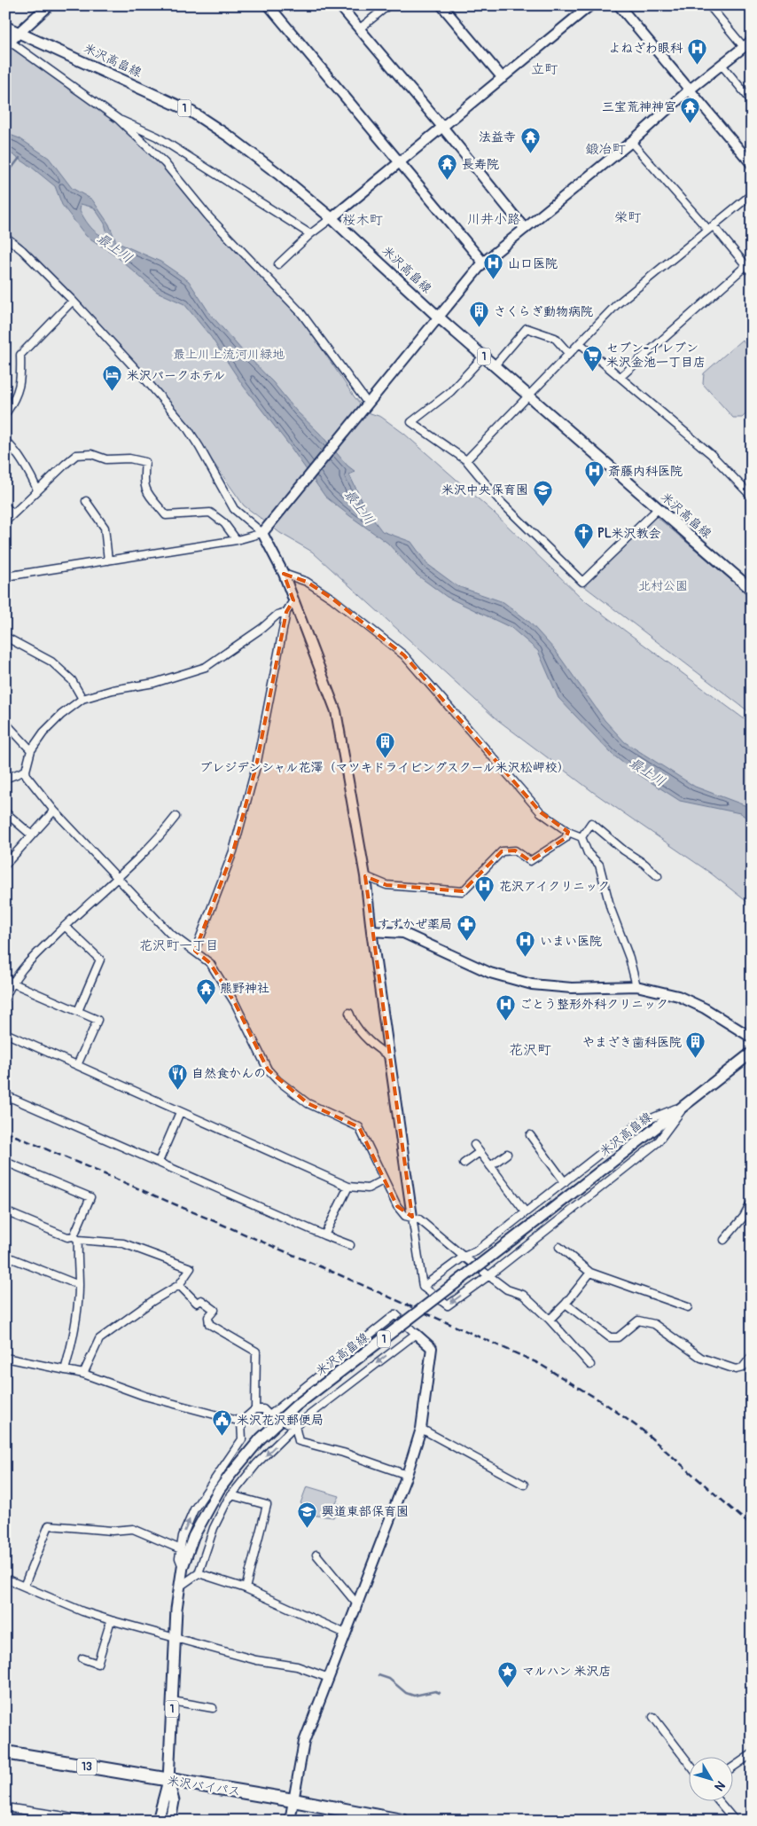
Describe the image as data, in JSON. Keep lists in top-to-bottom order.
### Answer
{
  "streets": {
    "highway": ["13", "米沢バイパス"],
    "main road": ["米沢高畠線", "1"]
  },
  "crossings": [
    ["米沢高畠線", "米沢バイパス"]
  ],
  "districts": [
    "立町",
    "鍛冶町",
    "栄町",
    "川井小路",
    "桜木町",
    "花沢町一丁目",
    "花沢町"
  ],
  "water": ["最上川"],
  "parks": ["最上川上流河川緑地", "北村公園"],
  "places": {
    "hospital": [
      "よねざわ眼科",
      "山口医院",
      "斎藤内科医院",
      "花沢アイクリニック",
      "いまい医院",
      "ごとう整形外科クリニック"
    ],
    "temple": [
      "三宝荒神神宮",
      "法益寺",
      "長寿院",
      "熊野神社"
    ],
    "building": ["さくらぎ動物病院", "プレジデンシャル花澤（マツキドライビングスクール米沢松岬校）", "やまざき歯科医院"],
    "supermarket": ["セブン-イレブン 米沢金池一丁目店"],
    "hotel": ["米沢パークホテル"],
    "school or university": ["米沢中央保育園", "興道東部保育園"],
    "church": ["PL米沢教会"],
    "pharmacy": ["すずかぜ薬局"],
    "restaurant": ["自然食かんの"],
    "public building": ["米沢花沢郵便局"],
    "place": ["マルハン 米沢店"]
  },
  "north": "bottom right"
}
